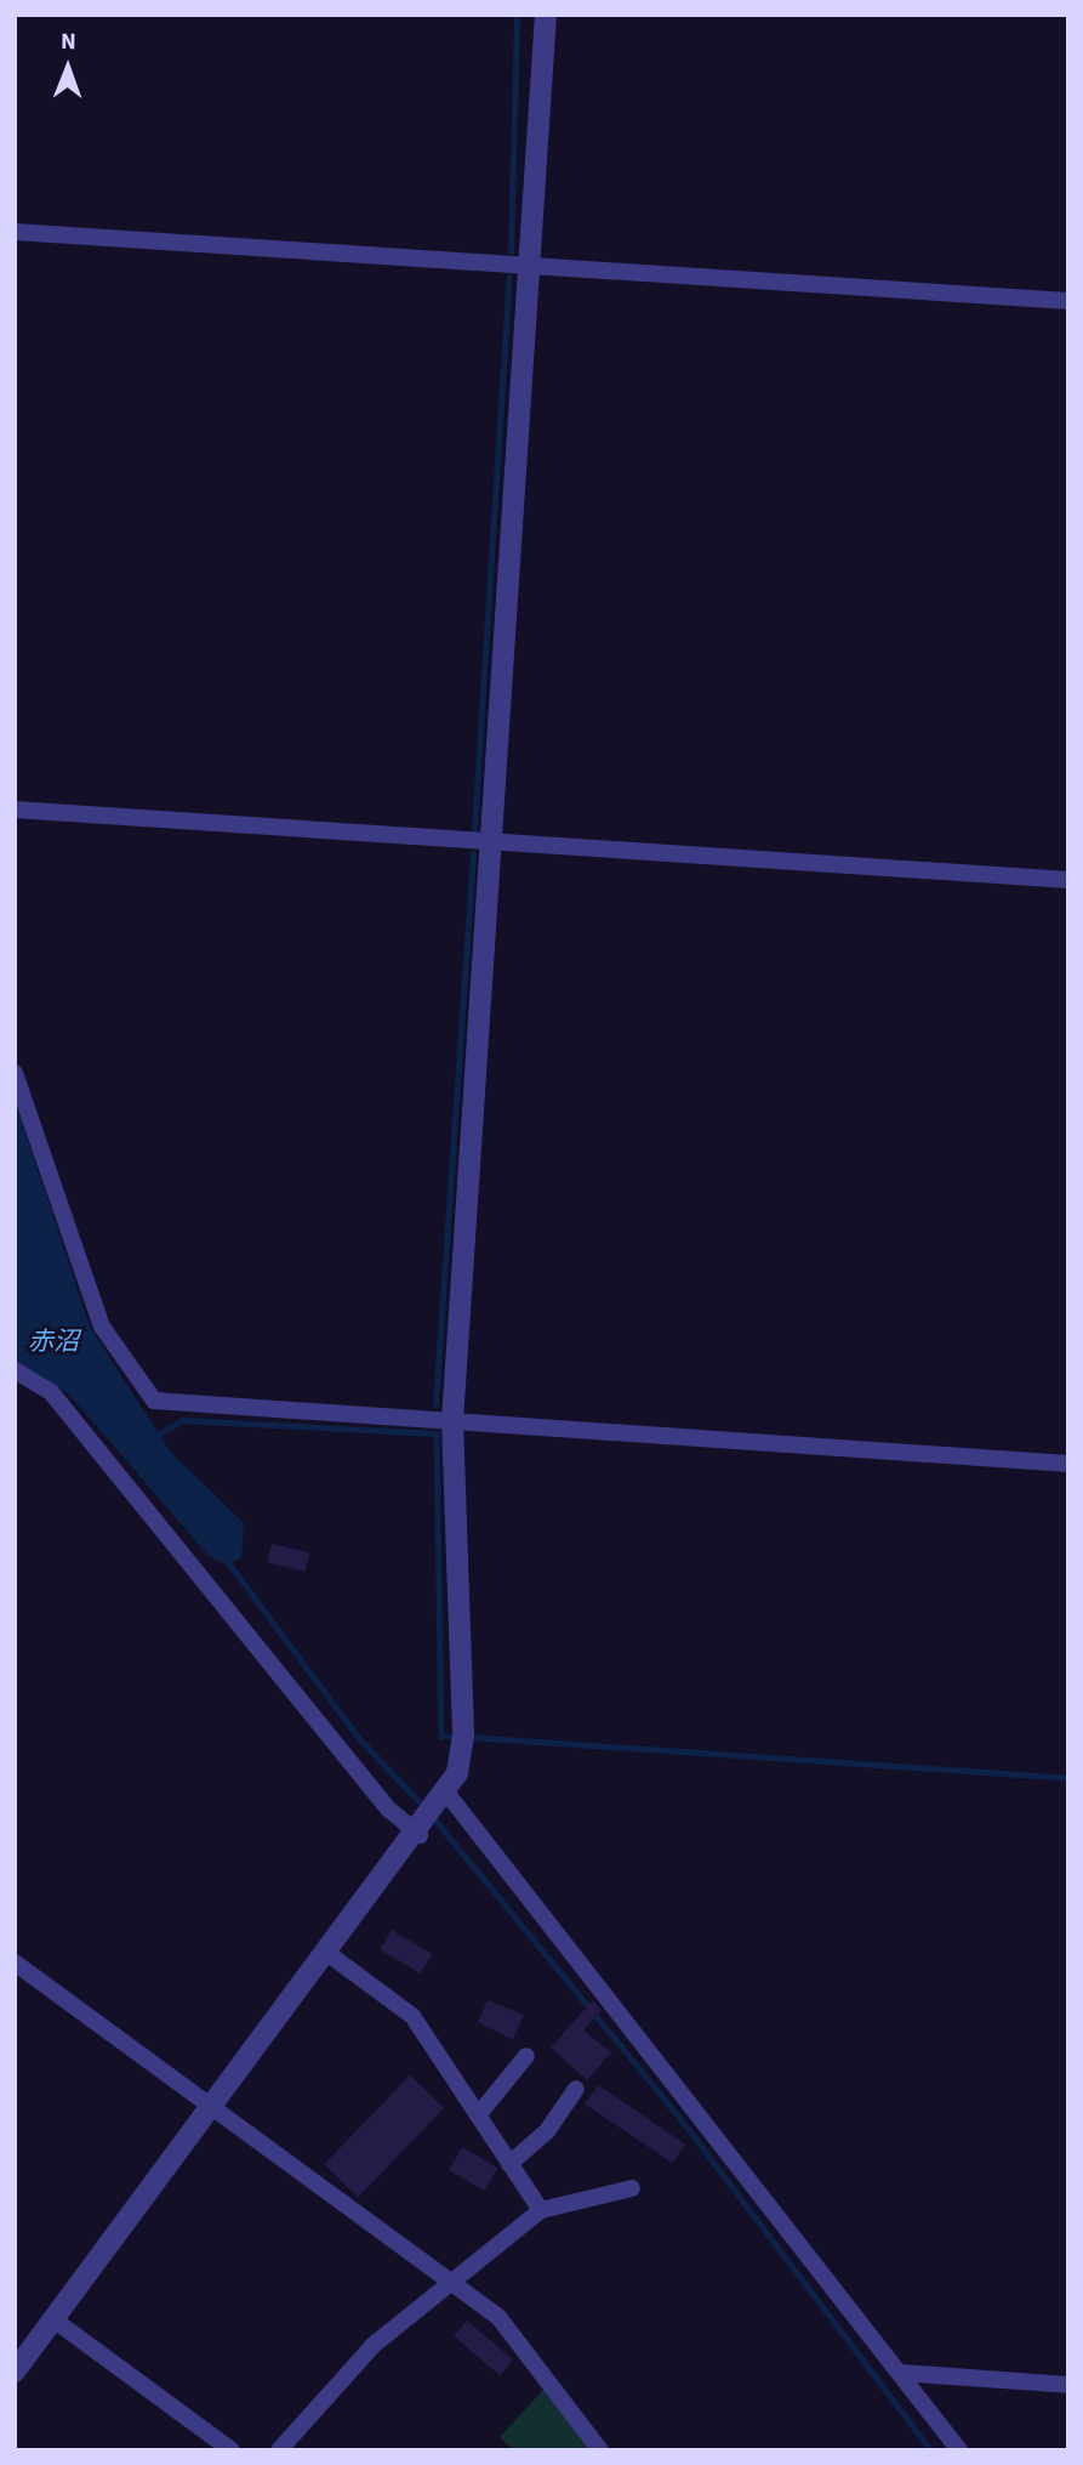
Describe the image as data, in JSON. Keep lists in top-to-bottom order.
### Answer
{
  "water": ["赤沼"],
  "north": "top"
}
